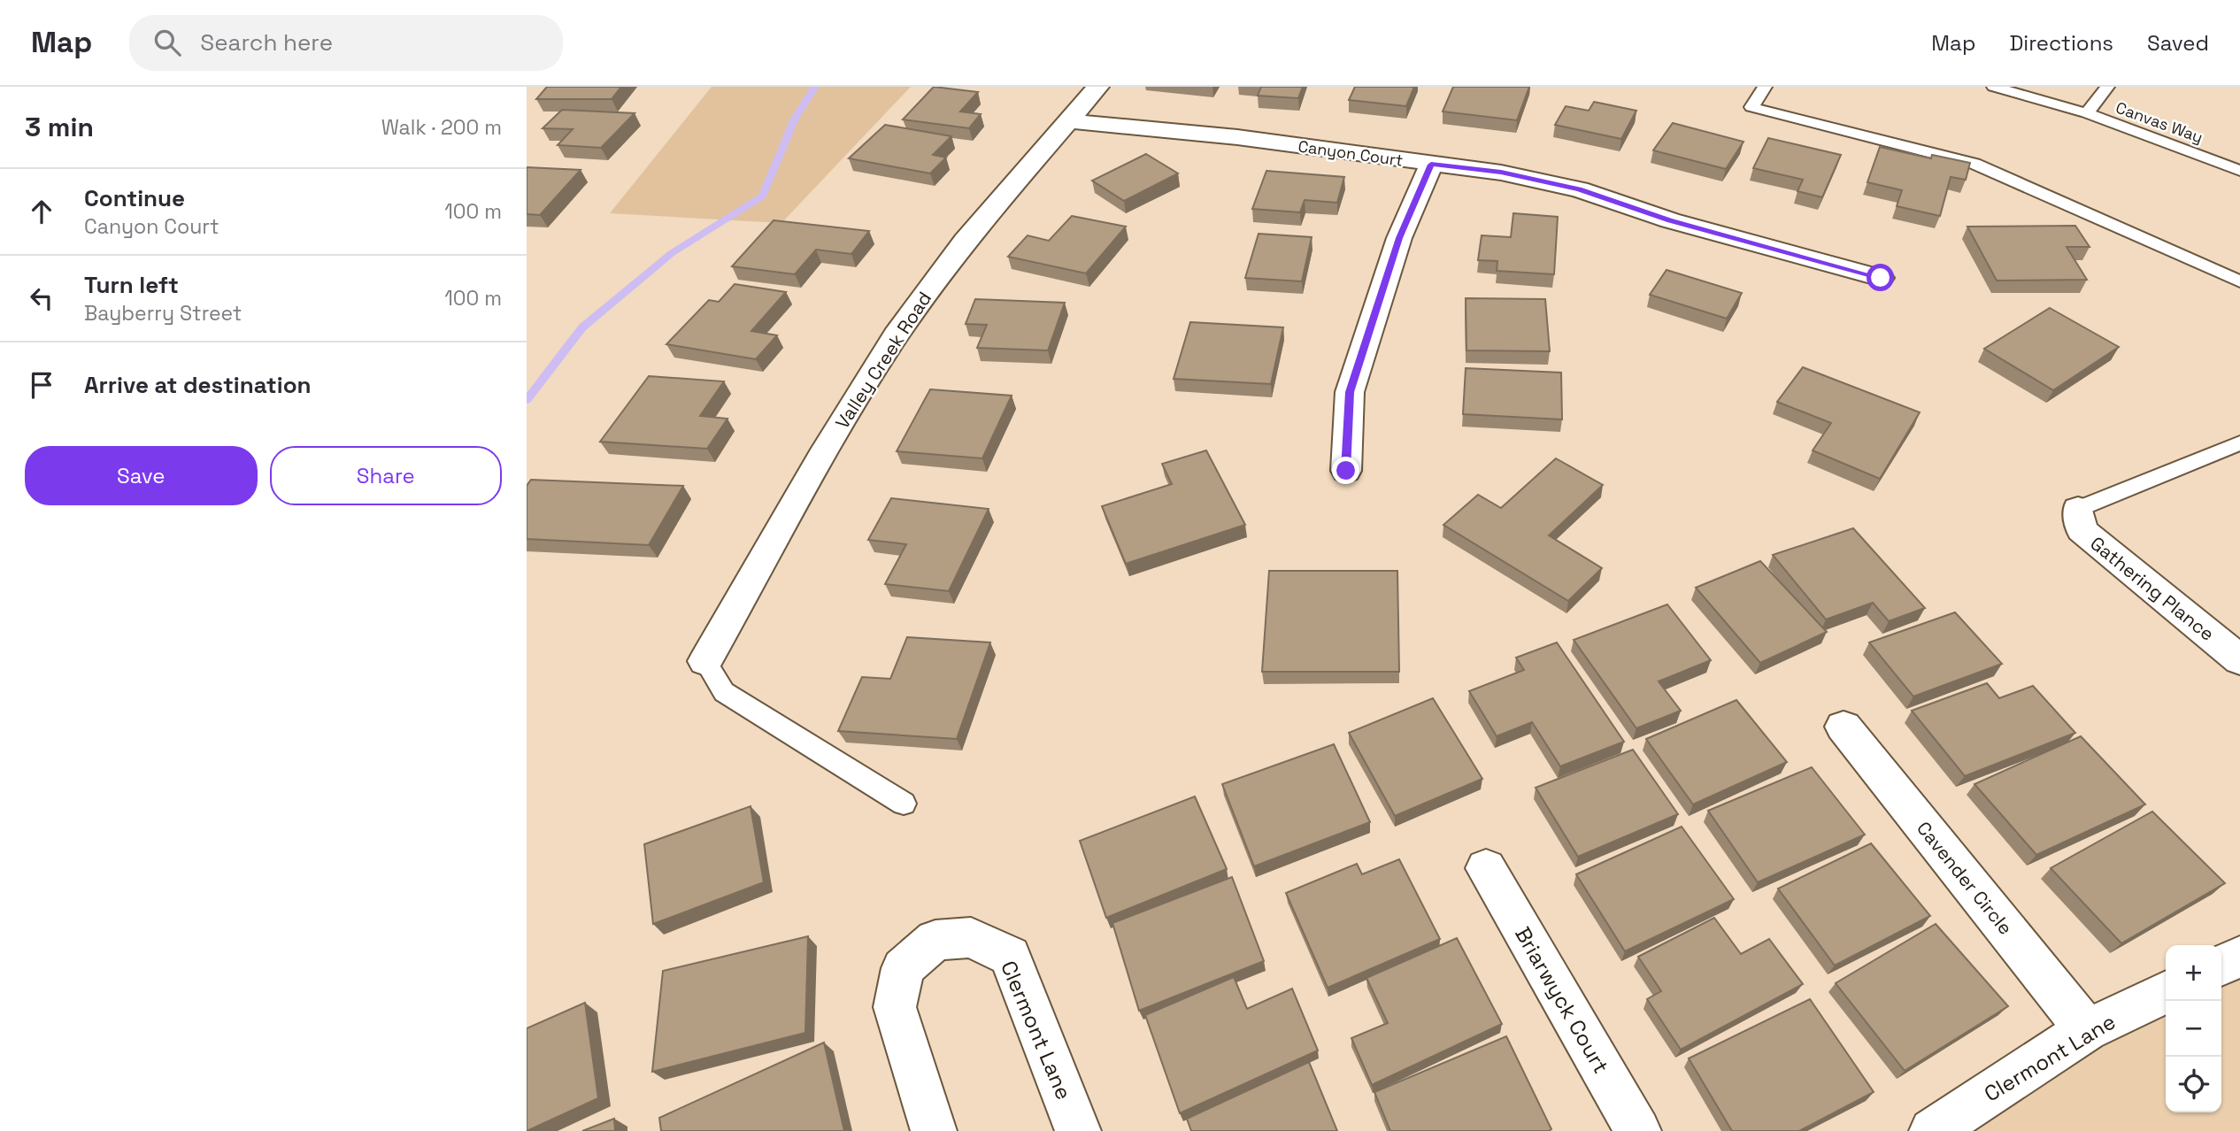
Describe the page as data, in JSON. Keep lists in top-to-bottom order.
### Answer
{
  "streets": {
    "street": [
      "Canyon Court",
      "Valley Creek Road",
      "Gathering Plance",
      "Cavender Circle",
      "Briarwyck Court",
      "Clermont Lane"
    ],
    "lane": ["Canvas Way"]
  },
  "crossings": [
    ["Canyon Court", "Valley Creek Road"],
    ["Cavender Circle", "Clermont Lane"]
  ],
  "page": {
    "header": "Map",
    "search": "Search here",
    "nav": ["Map", "Directions", "Saved"],
    "heading": ["3 min", "Walk · 200 m"],
    "list": [
      ["Continue", "Canyon Court", "100 m"],
      ["Turn left", "Bayberry Street", "100 m"],
      "Arrive at destination"
    ],
    "buttons": ["Save", "Share"],
    "map_buttons": ["+", "−"]
  }
}
